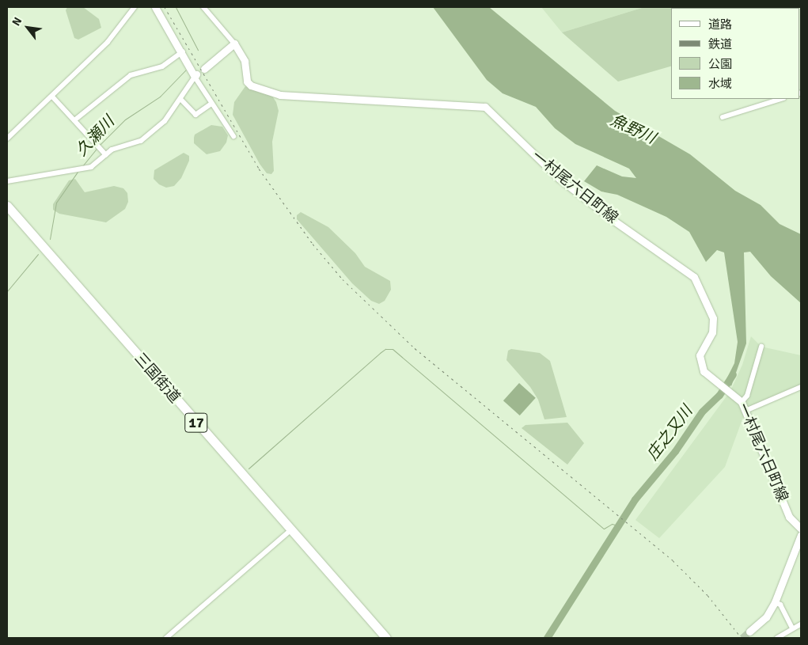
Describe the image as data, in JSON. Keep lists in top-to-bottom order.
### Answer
{
  "streets": {
    "highway": ["三国街道", "17"],
    "main road": ["一村尾六日町線"]
  },
  "water": ["魚野川", "久瀬川", "庄之又川"],
  "legend": [
    "道路",
    "鉄道",
    "公園",
    "水域"
  ],
  "north": "top left"
}
